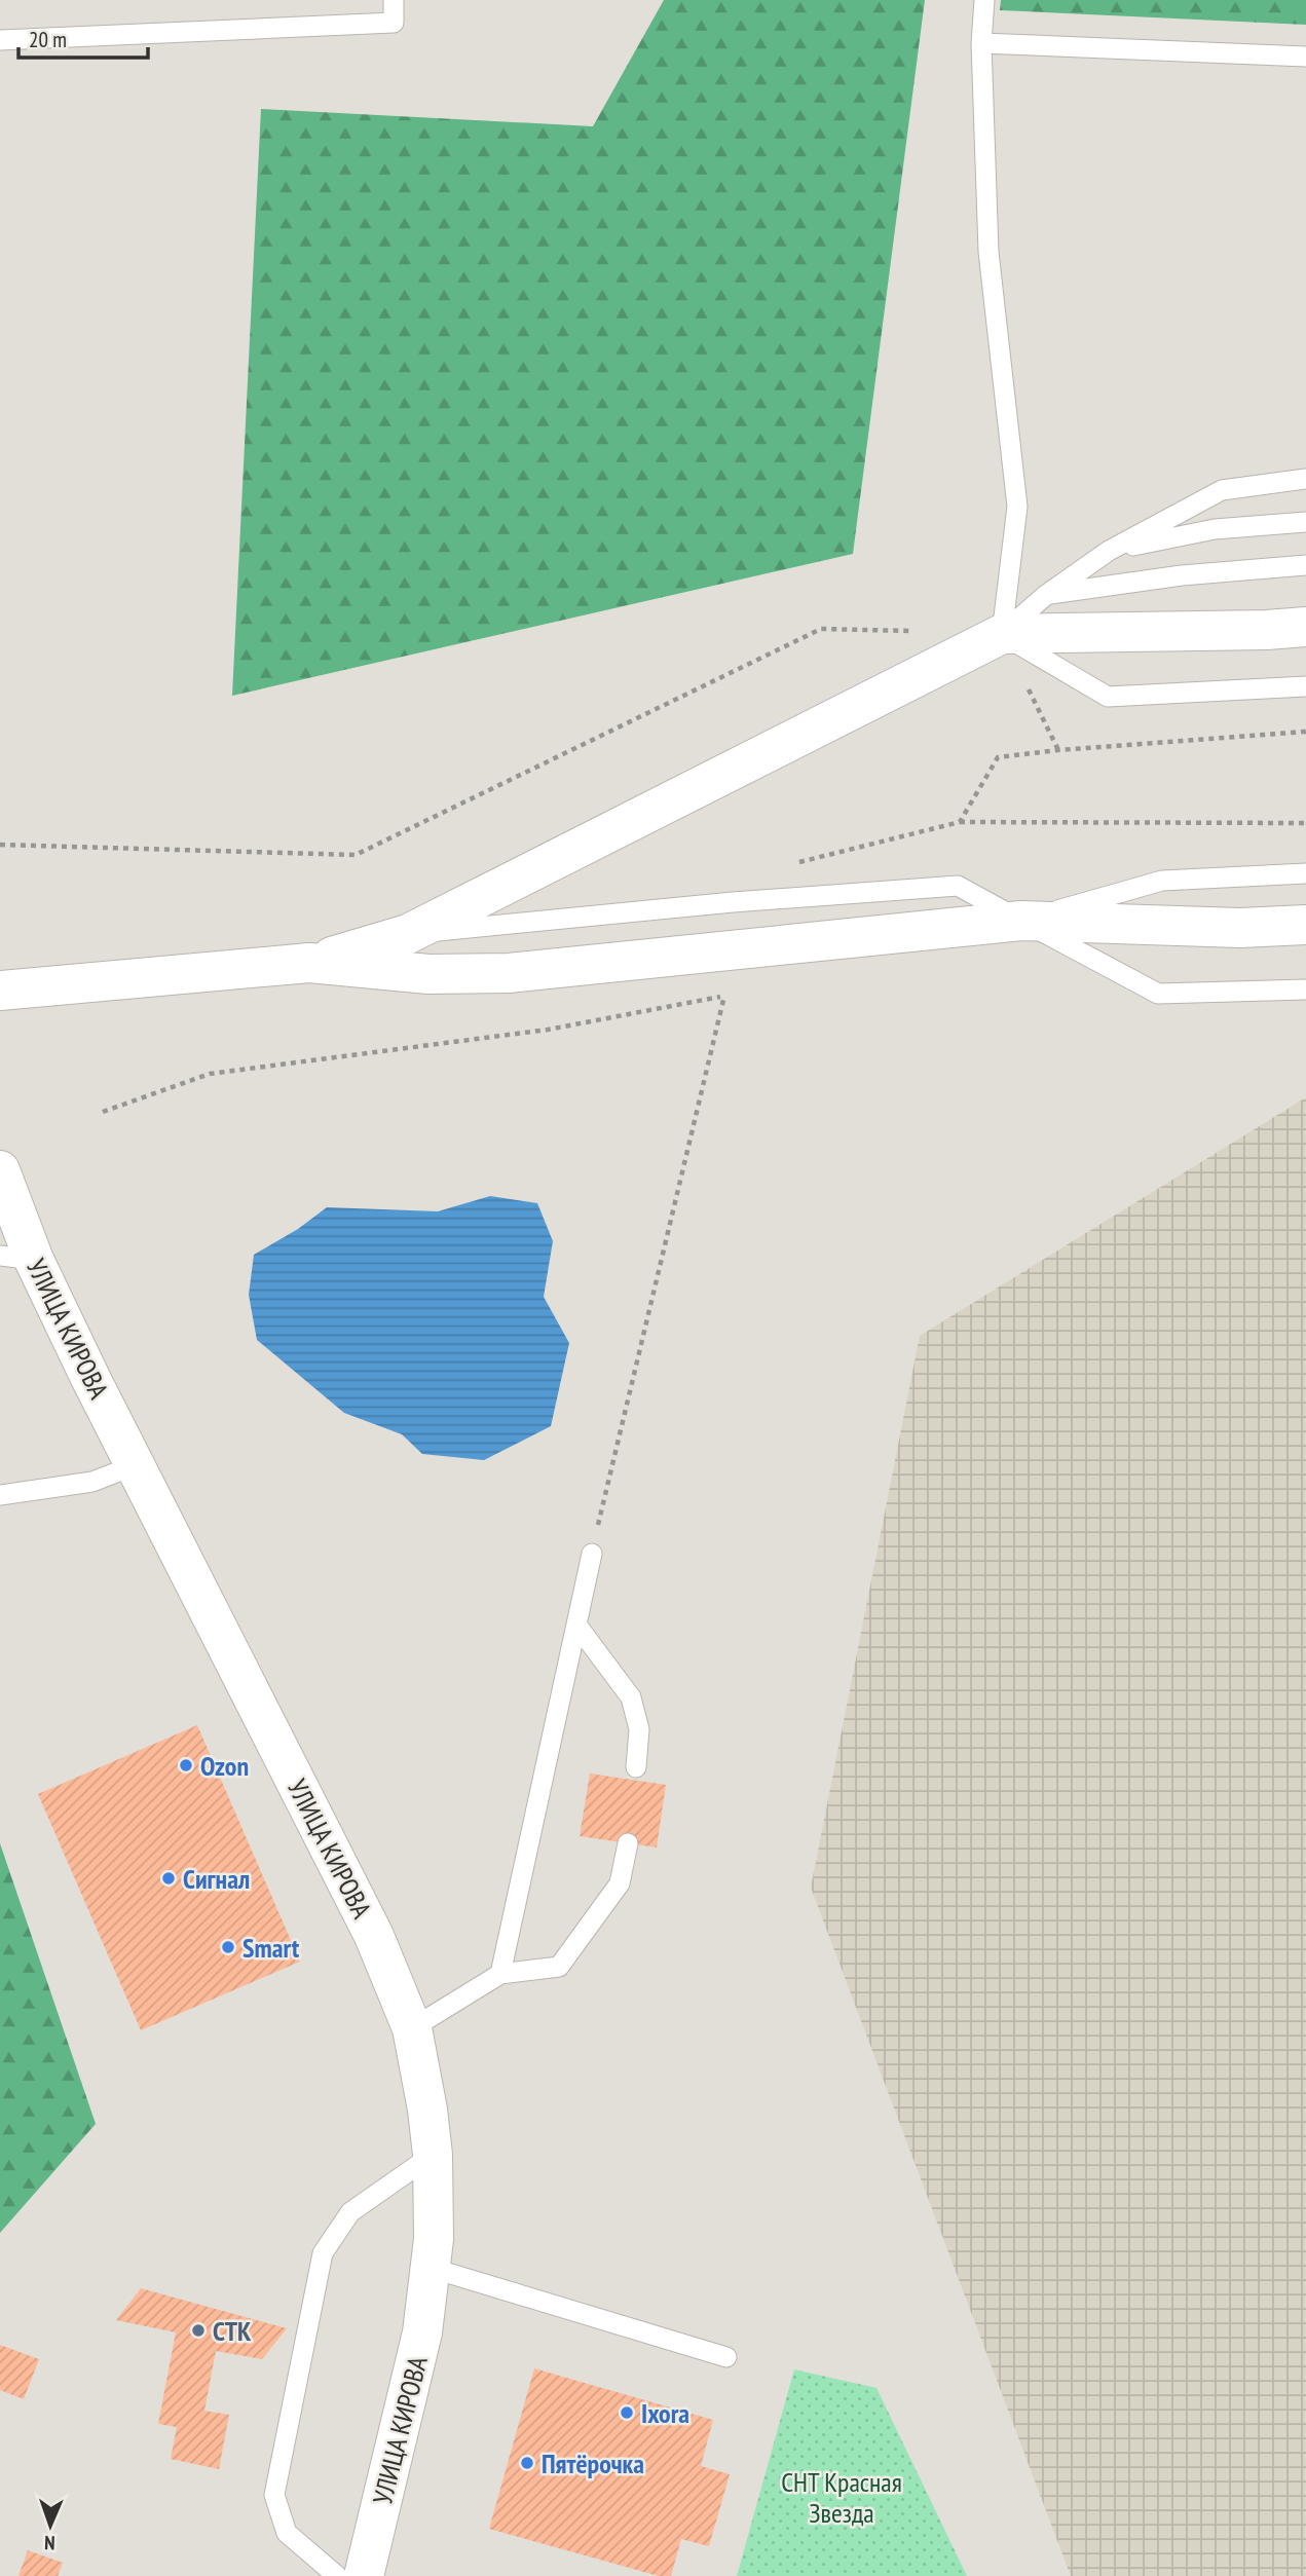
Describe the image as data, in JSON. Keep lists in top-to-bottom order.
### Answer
{
  "streets": {
    "main road": ["УЛИЦА КИРОВА"]
  },
  "parks": ["СНТ Красная Звезда"],
  "places": [
    "Ozon",
    "Сигнал",
    "Smart",
    "СТК",
    "Ixora",
    "Пятёрочка"
  ],
  "scale_bar": "20 m",
  "north": "bottom"
}
